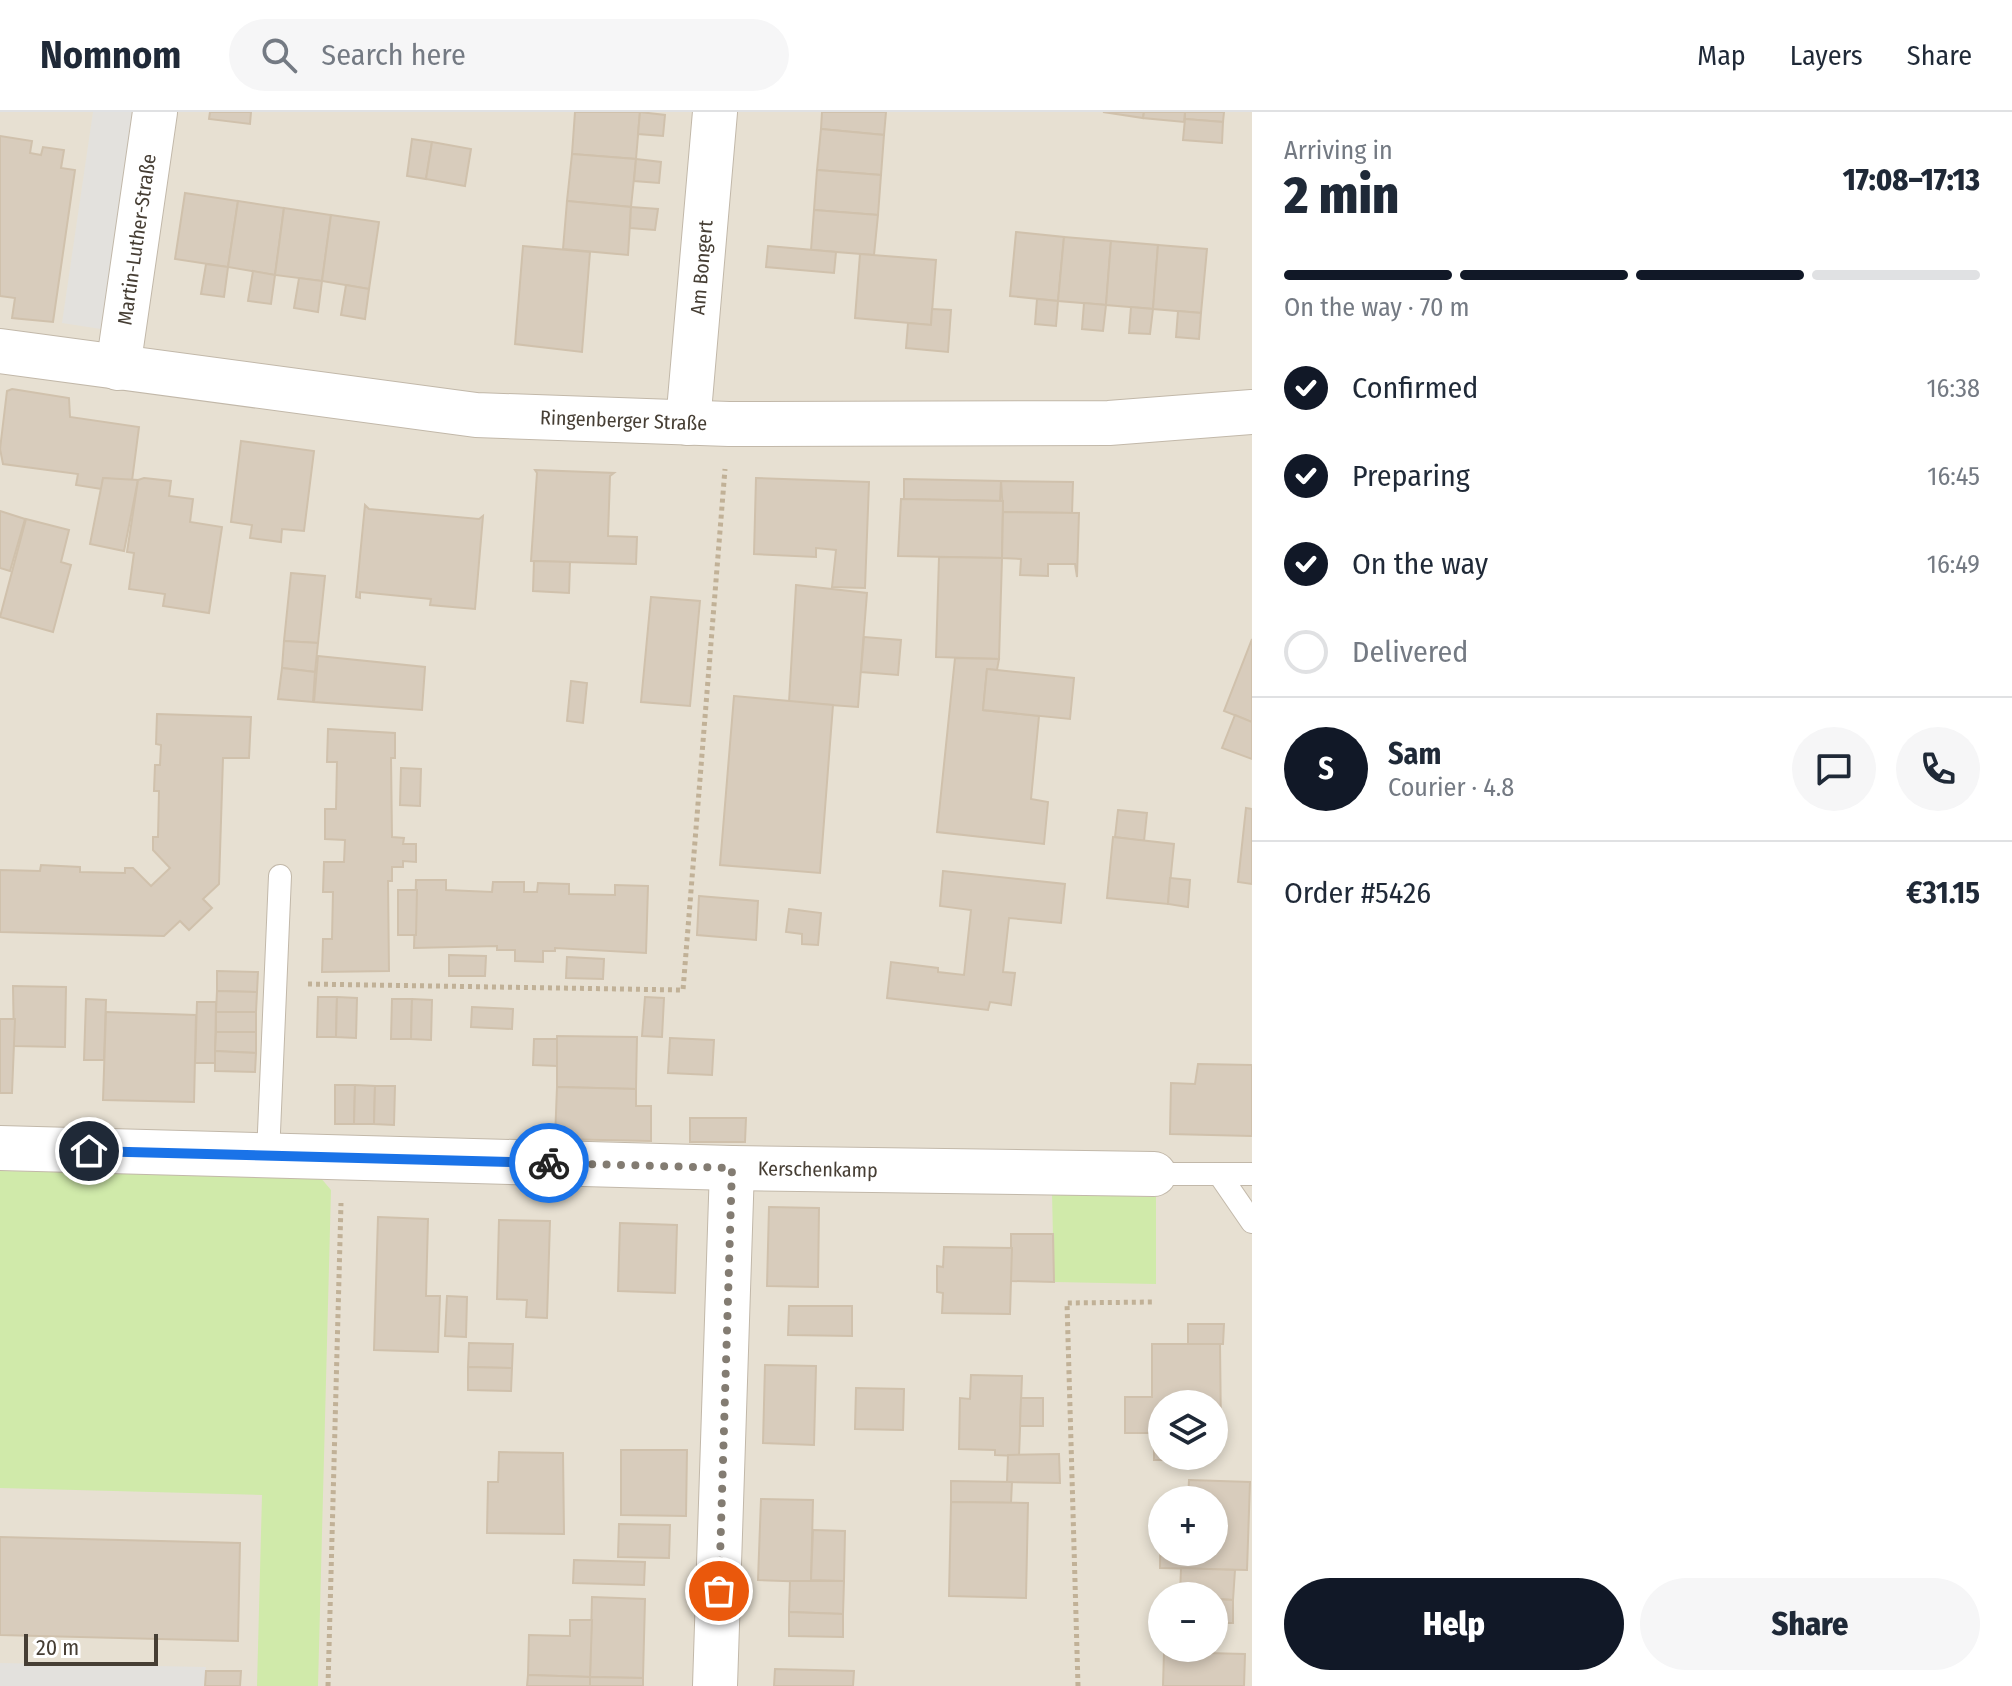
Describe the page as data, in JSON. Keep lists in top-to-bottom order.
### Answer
{
  "streets": {
    "street": [
      "Martin-Luther-Straße",
      "Am Bongert",
      "Ringenberger Straße",
      "Kerschenkamp"
    ]
  },
  "crossings": [
    ["Martin-Luther-Straße", "Ringenberger Straße"],
    ["Am Bongert", "Ringenberger Straße"]
  ],
  "scale_bar": "20 m",
  "page": {
    "header": "Nomnom",
    "search": "Search here",
    "nav": ["Map", "Layers", "Share"],
    "heading": ["2 min", "Arriving in", "17:08–17:13"],
    "panel": [
      "Sam",
      "Courier · 4.8",
      "Order #5426",
      "€31.15"
    ],
    "bar": "On the way · 70 m",
    "list": [
      ["Confirmed", "16:38"],
      ["Preparing", "16:45"],
      ["On the way", "16:49"],
      "Delivered"
    ],
    "round": "S",
    "map_buttons": ["+", "−"],
    "buttons": ["Help", "Share"],
    "scale": "20 m"
  }
}
